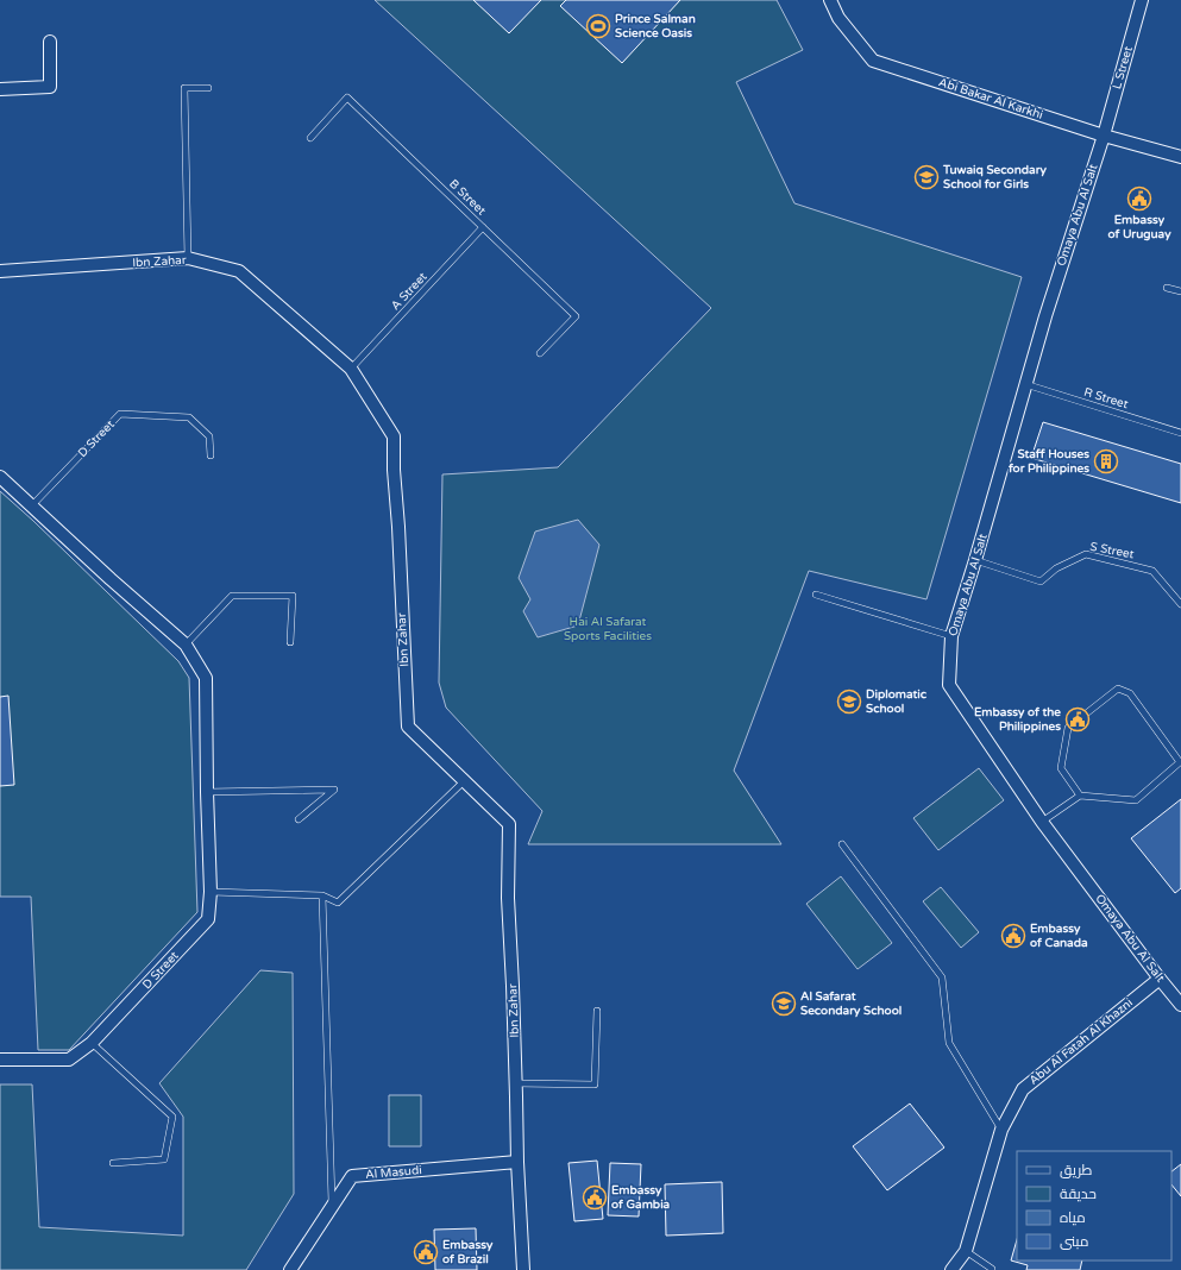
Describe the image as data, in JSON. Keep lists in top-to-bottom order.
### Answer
{
  "streets": {
    "street": [
      "L Street",
      "Abi Bakar Al Karkhi",
      "Omaya Abu Al Salt",
      "Ibn Zahar",
      "D Street",
      "Abu Al Fatah Al Khazni",
      "Al Masudi"
    ],
    "lane": [
      "B Street",
      "A Street",
      "R Street",
      "S Street"
    ]
  },
  "crossings": [
    ["L Street", "Abi Bakar Al Karkhi"],
    ["L Street", "Omaya Abu Al Salt"],
    ["Abi Bakar Al Karkhi", "Omaya Abu Al Salt"],
    ["B Street", "A Street"],
    ["Omaya Abu Al Salt", "R Street"],
    ["Omaya Abu Al Salt", "S Street"],
    ["Omaya Abu Al Salt", "Abu Al Fatah Al Khazni"],
    ["Ibn Zahar", "A Street"],
    ["Ibn Zahar", "Al Masudi"]
  ],
  "parks": ["Hai Al Safarat Sports Facilities"],
  "places": {
    "sports": ["Prince Salman Science Oasis"],
    "school or university": ["Tuwaiq Secondary School for Girls", "Diplomatic School", "Al Safarat Secondary School"],
    "public building": [
      "Embassy of Uruguay",
      "Embassy of the Philippines",
      "Embassy of Canada",
      "Embassy of Gambia",
      "Embassy of Brazil"
    ],
    "building": ["Staff Houses for Philippines"]
  },
  "legend": [
    "طريق",
    "حديقة",
    "مياه",
    "مبنى"
  ]
}
